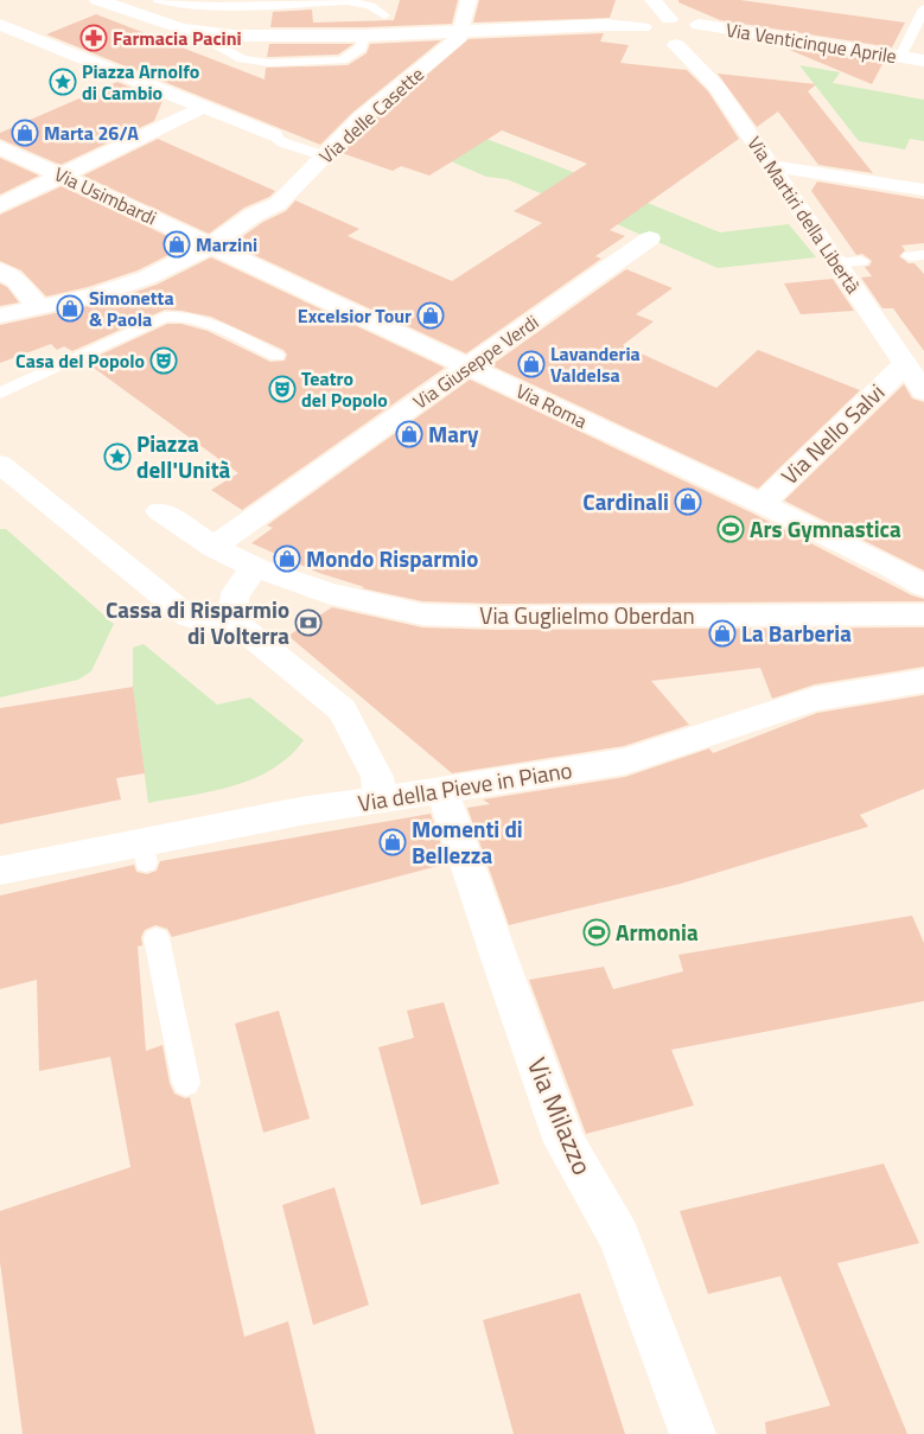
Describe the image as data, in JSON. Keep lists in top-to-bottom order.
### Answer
{
  "streets": {
    "street": [
      "Via Venticinque Aprile",
      "Via delle Casette",
      "Via Usimbardi",
      "Via Martiri della Libertà",
      "Via Giuseppe Verdi",
      "Via Roma",
      "Via Nello Salvi",
      "Via Guglielmo Oberdan",
      "Via della Pieve in Piano",
      "Via Milazzo"
    ]
  },
  "crossings": [
    ["Via delle Casette", "Via Usimbardi"],
    ["Via delle Casette", "Via Roma"],
    ["Via Usimbardi", "Via Roma"],
    ["Via Martiri della Libertà", "Via Nello Salvi"],
    ["Via Giuseppe Verdi", "Via Roma"],
    ["Via Giuseppe Verdi", "Via Guglielmo Oberdan"],
    ["Via Roma", "Via Nello Salvi"],
    ["Via della Pieve in Piano", "Via Milazzo"]
  ],
  "places": {
    "pharmacy": ["Farmacia Pacini"],
    "place": ["Piazza Arnolfo di Cambio", "Piazza dell'Unità"],
    "shop": [
      "Marta 26/A",
      "Marzini",
      "Simonetta & Paola",
      "Excelsior Tour",
      "Lavanderia Valdelsa",
      "Mary",
      "Cardinali",
      "Mondo Risparmio",
      "La Barberia",
      "Momenti di Bellezza"
    ],
    "theatre": ["Casa del Popolo", "Teatro del Popolo"],
    "sports": ["Ars Gymnastica", "Armonia"],
    "bank": ["Cassa di Risparmio di Volterra"]
  }
}
